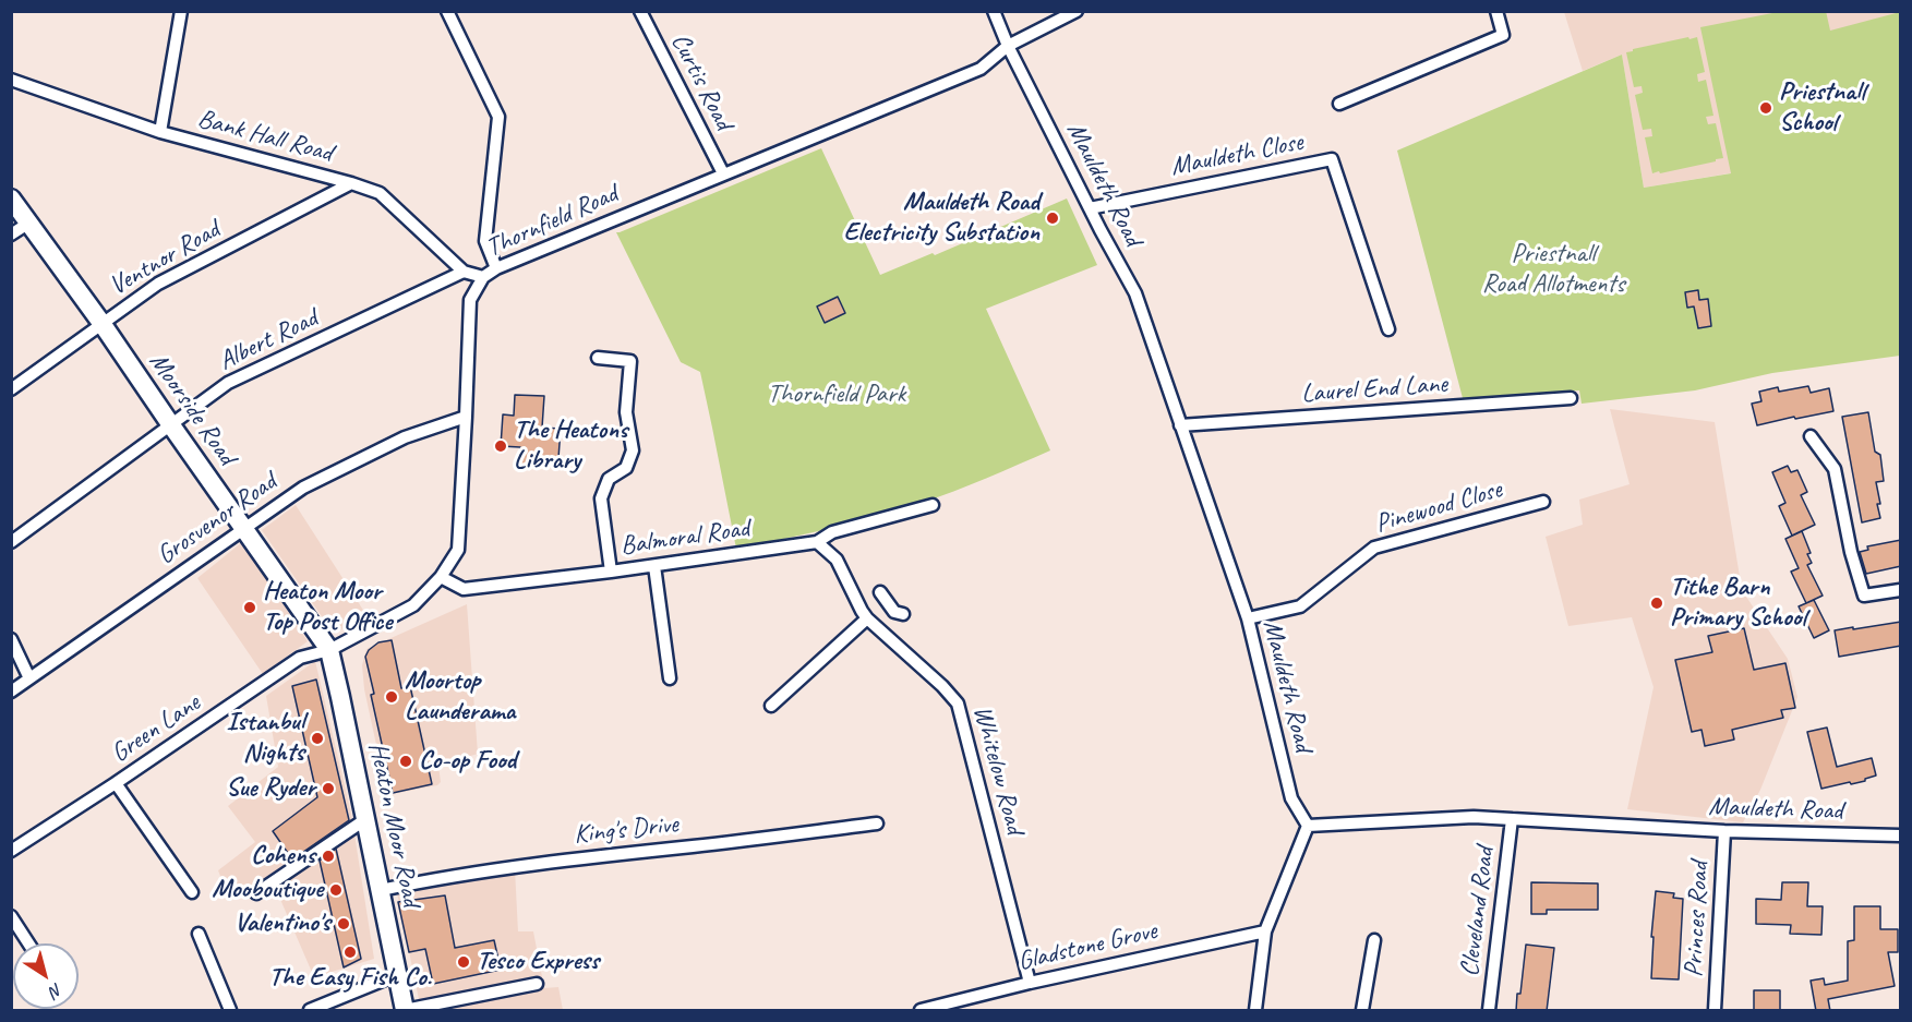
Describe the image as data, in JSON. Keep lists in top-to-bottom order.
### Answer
{
  "streets": {
    "main road": ["Moorside Road", "Heaton Moor Road"],
    "street": [
      "Curtis Road",
      "Bank Hall Road",
      "Mauldeth Close",
      "Mauldeth Road",
      "Thornfield Road",
      "Ventnor Road",
      "Albert Road",
      "Laurel End Lane",
      "Pinewood Close",
      "Grosvenor Road",
      "Balmoral Road",
      "Green Lane",
      "Whitelow Road",
      "King's Drive",
      "Cleveland Road",
      "Princes Road",
      "Gladstone Grove"
    ]
  },
  "crossings": [
    ["Curtis Road", "Thornfield Road"],
    ["Bank Hall Road", "Thornfield Road"],
    ["Bank Hall Road", "Ventnor Road"],
    ["Bank Hall Road", "Albert Road"],
    ["Mauldeth Close", "Mauldeth Road"],
    ["Mauldeth Road", "Thornfield Road"],
    ["Mauldeth Road", "Laurel End Lane"],
    ["Mauldeth Road", "Pinewood Close"],
    ["Mauldeth Road", "Cleveland Road"],
    ["Mauldeth Road", "Princes Road"],
    ["Thornfield Road", "Moorside Road"],
    ["Thornfield Road", "Grosvenor Road"],
    ["Thornfield Road", "Balmoral Road"],
    ["Thornfield Road", "Green Lane"],
    ["Thornfield Road", "Heaton Moor Road"],
    ["Ventnor Road", "Moorside Road"],
    ["Albert Road", "Moorside Road"],
    ["Moorside Road", "Grosvenor Road"],
    ["Moorside Road", "Green Lane"],
    ["Moorside Road", "Heaton Moor Road"],
    ["Balmoral Road", "Whitelow Road"],
    ["Green Lane", "Heaton Moor Road"],
    ["Whitelow Road", "Gladstone Grove"],
    ["Heaton Moor Road", "King's Drive"]
  ],
  "parks": ["Priestnall Road Allotments", "Thornfield Park"],
  "places": [
    "Priestnall School",
    "Mauldeth Road Electricity Substation",
    "The Heatons Library",
    "Tithe Barn Primary School",
    "Heaton Moor Top Post Office",
    "Moortop Launderama",
    "Istanbul Nights",
    "Co-op Food",
    "Sue Ryder",
    "Cohens",
    "Mooboutique",
    "Valentino's",
    "The Easy Fish Co.",
    "Tesco Express"
  ],
  "north": "bottom right"
}
